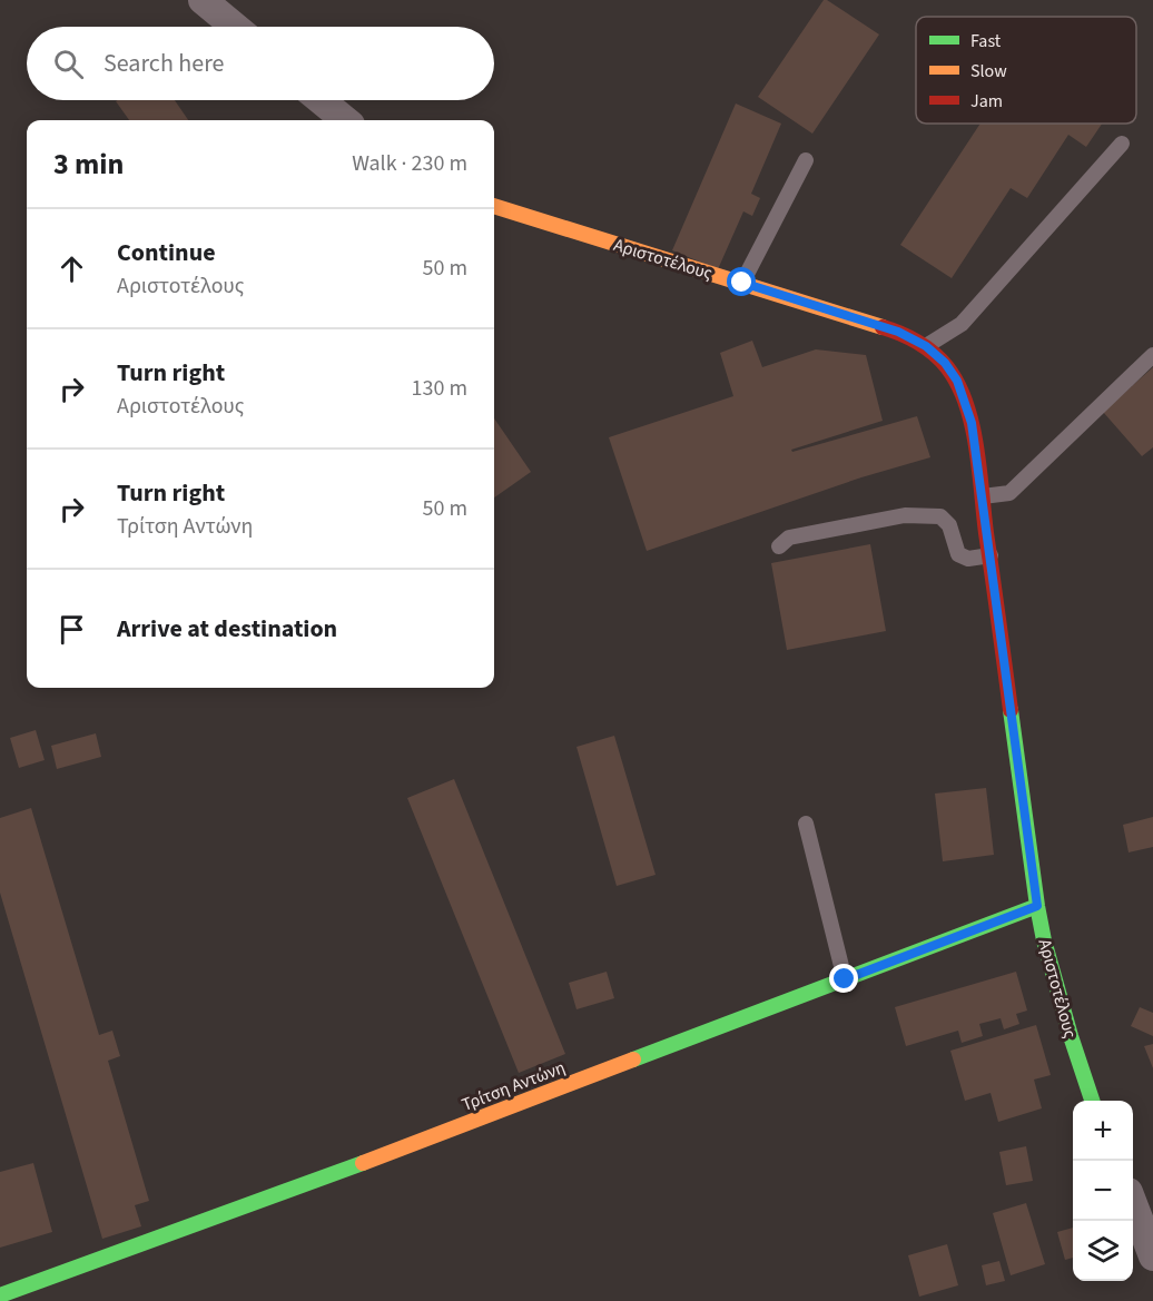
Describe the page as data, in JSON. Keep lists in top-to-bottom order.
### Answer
{
  "streets": {
    "street": ["Αριστοτέλους", "Τρίτση Αντώνη"]
  },
  "crossings": [
    ["Αριστοτέλους", "Τρίτση Αντώνη"]
  ],
  "legend": ["Fast", "Slow", "Jam"],
  "page": {
    "search": "Search here",
    "heading": ["3 min", "Walk · 230 m"],
    "list": [
      ["Continue", "Αριστοτέλους", "50 m"],
      ["Turn right", "Αριστοτέλους", "130 m"],
      ["Turn right", "Τρίτση Αντώνη", "50 m"],
      "Arrive at destination"
    ],
    "map_buttons": ["+", "−"]
  }
}
